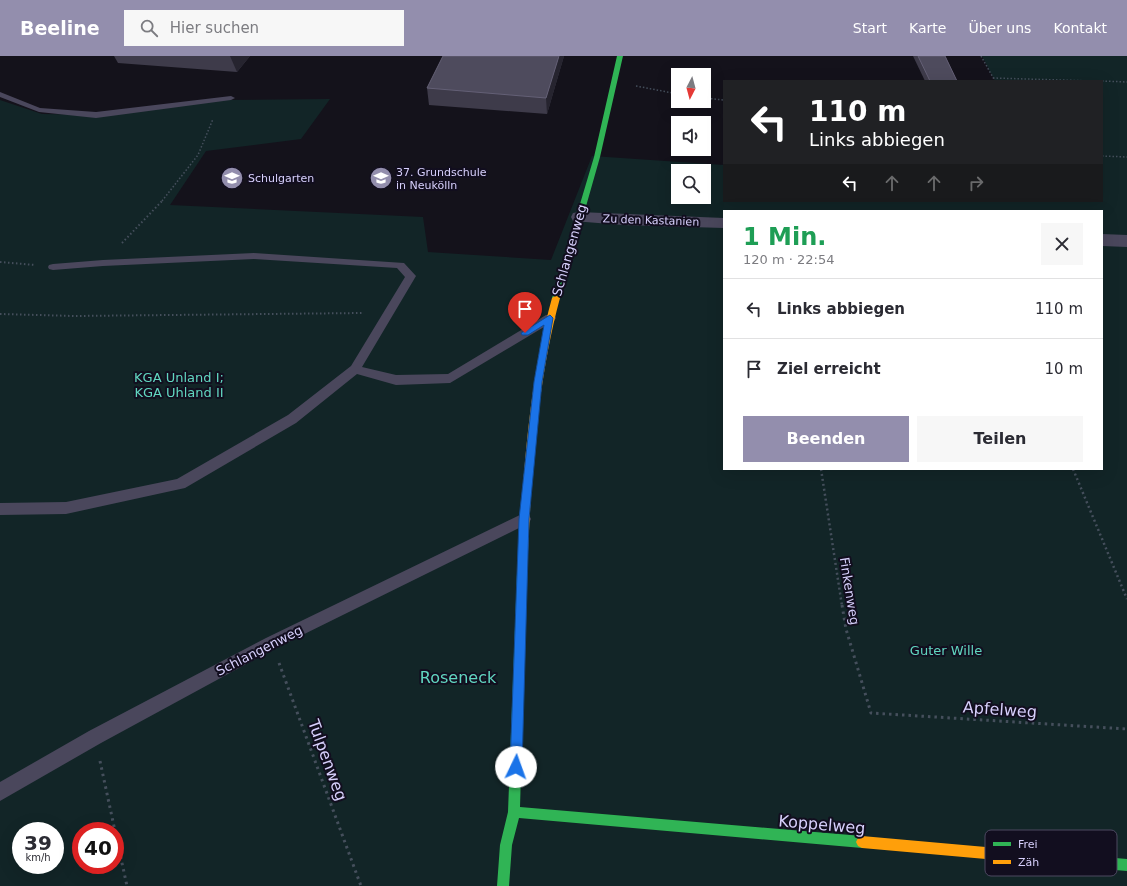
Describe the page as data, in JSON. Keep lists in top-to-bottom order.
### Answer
{
  "streets": {
    "street": ["Zu den Kastanien", "Schlangenweg", "Koppelweg"],
    "path": ["Finkenweg", "Apfelweg", "Tulpenweg"]
  },
  "crossings": [
    ["Zu den Kastanien", "Schlangenweg"],
    ["Schlangenweg", "Tulpenweg"],
    ["Schlangenweg", "Koppelweg"],
    ["Finkenweg", "Apfelweg"]
  ],
  "parks": ["KGA Unland I; KGA Uhland II", "Guter Wille", "Roseneck"],
  "places": {
    "school or university": ["Schulgarten", "37. Grundschule in Neukölln"]
  },
  "legend": ["Frei", "Zäh"],
  "north": "bottom",
  "page": {
    "header": "Beeline",
    "search": "Hier suchen",
    "nav": [
      "Start",
      "Karte",
      "Über uns",
      "Kontakt"
    ],
    "turn": ["110 m", "Links abbiegen"],
    "heading": ["1 Min.", "120 m · 22:54"],
    "list": [
      {
        "name": "Links abbiegen",
        "value": "110 m"
      },
      {
        "name": "Ziel erreicht",
        "value": "10 m"
      }
    ],
    "buttons": ["Beenden", "Teilen"],
    "speed": "39 km/h",
    "limit": "40"
  }
}
